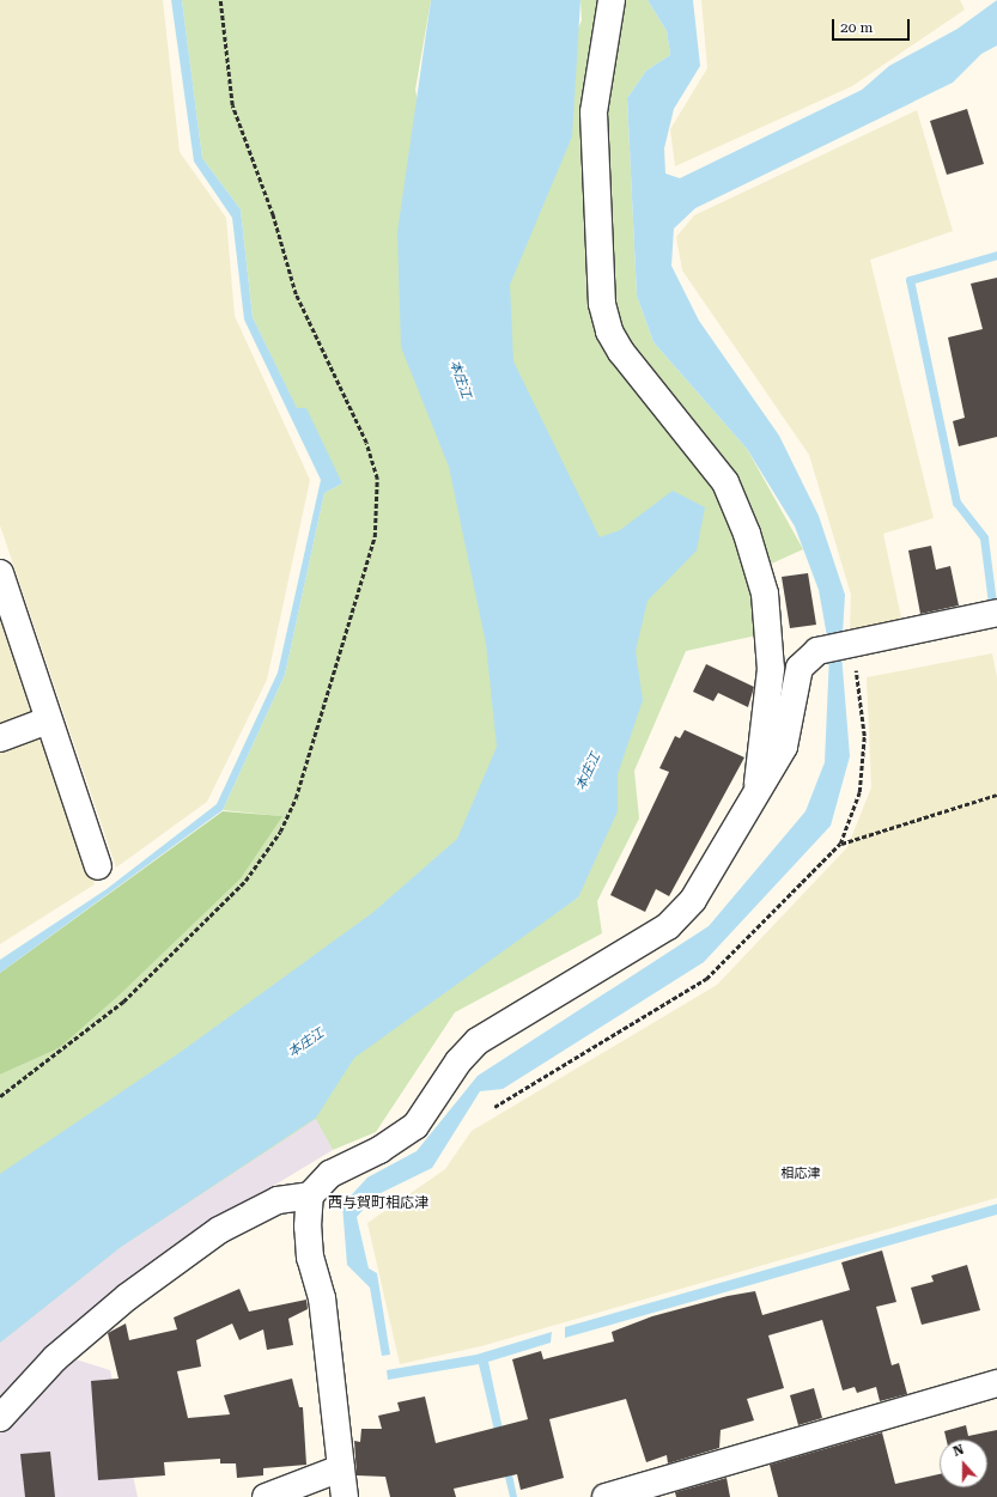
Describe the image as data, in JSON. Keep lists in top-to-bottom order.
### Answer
{
  "districts": ["相応津", "西与賀町相応津"],
  "water": ["本庄江"],
  "scale_bar": "20 m",
  "north": "top"
}
